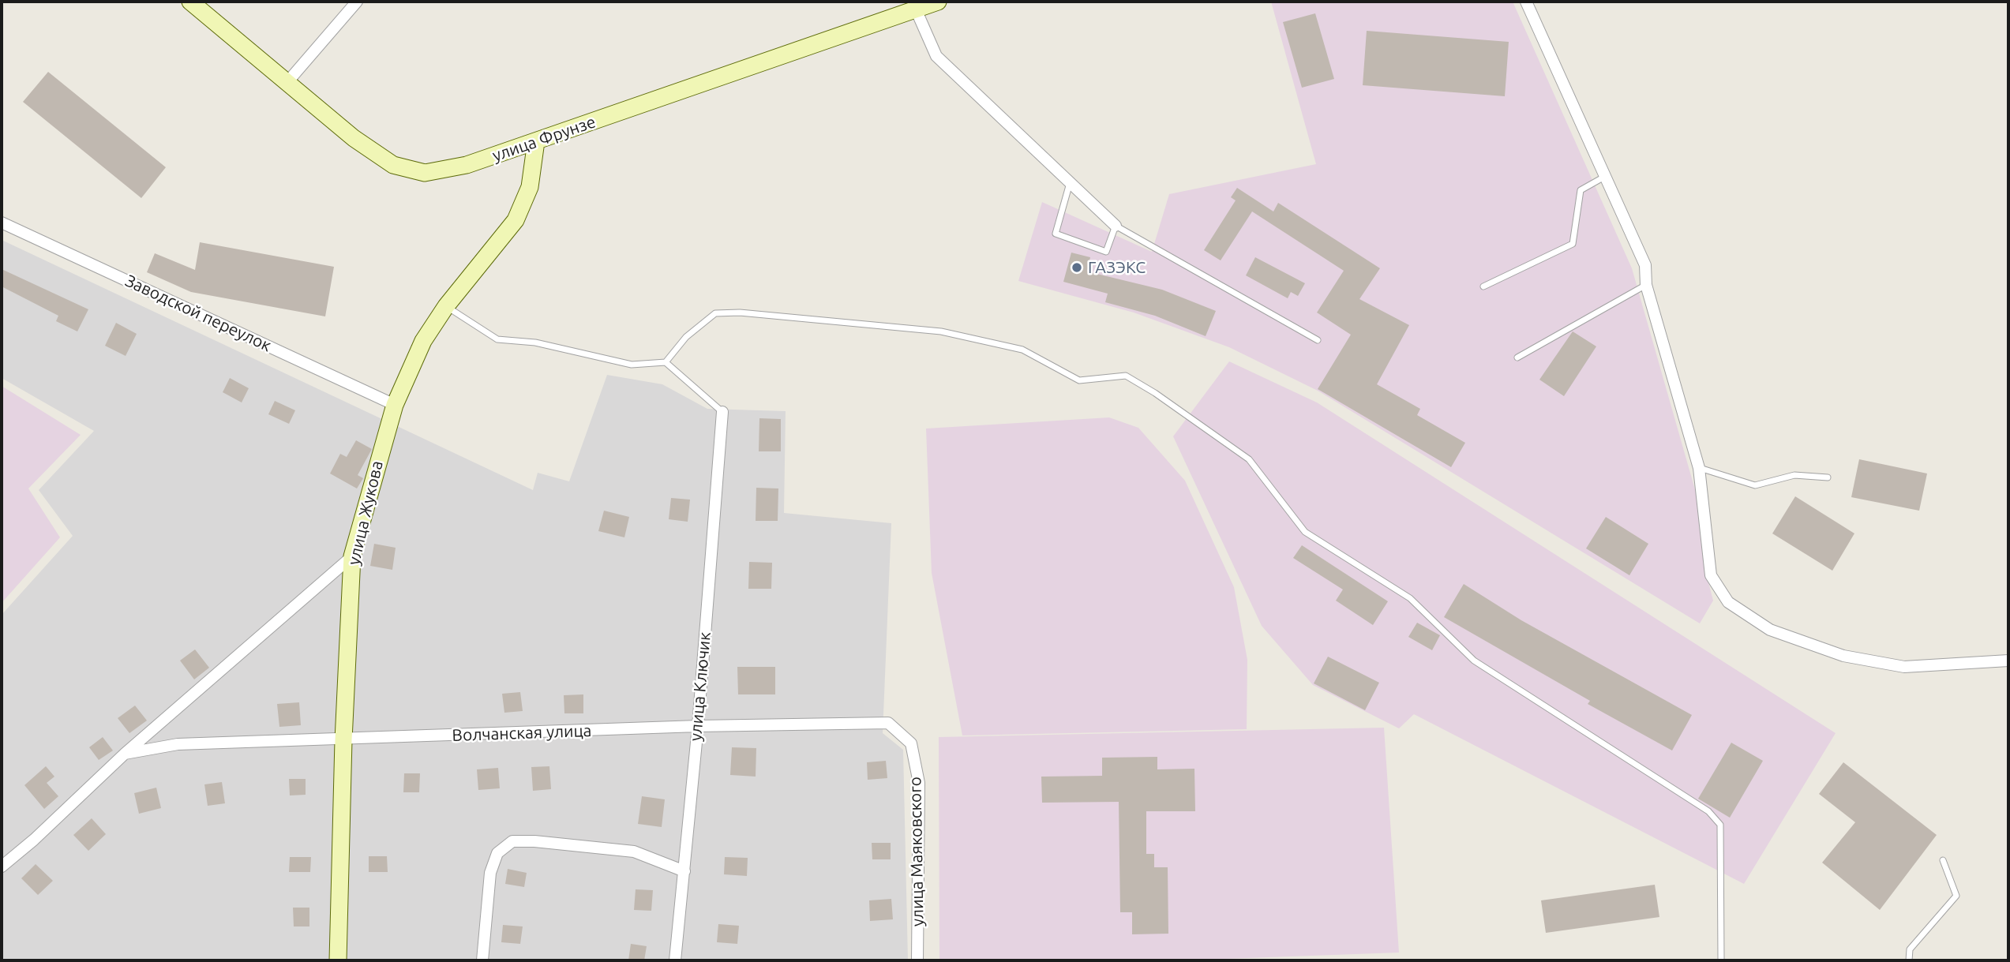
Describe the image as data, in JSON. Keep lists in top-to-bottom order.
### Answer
{
  "streets": {
    "main road": ["улица Фрунзе", "улица Жукова"],
    "street": [
      "Заводской переулок",
      "улица Ключик",
      "Волчанская улица",
      "улица Маяковского"
    ]
  },
  "crossings": [
    ["улица Фрунзе", "улица Жукова"],
    ["Заводской переулок", "улица Жукова"],
    ["улица Жукова", "Волчанская улица"],
    ["улица Ключик", "Волчанская улица"],
    ["Волчанская улица", "улица Маяковского"]
  ],
  "places": ["ГАЗЭКС"]
}
